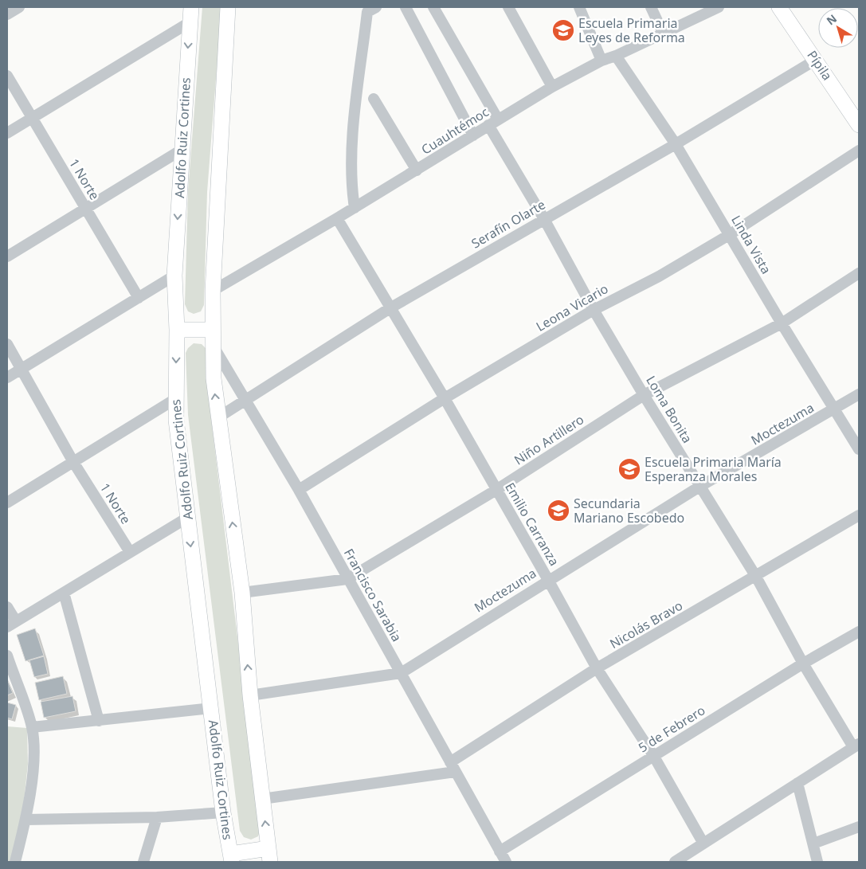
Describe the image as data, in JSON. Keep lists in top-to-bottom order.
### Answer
{
  "streets": {
    "main road": ["Pípila", "Adolfo Ruiz Cortines"],
    "street": [
      "Cuauhtémoc",
      "1 Norte",
      "Serafín Olarte",
      "Linda Vista",
      "Leona Vicario",
      "Loma Bonita",
      "Moctezuma",
      "Niño Artillero",
      "Emilio Carranza",
      "Francisco Sarabia",
      "Nicolás Bravo",
      "5 de Febrero"
    ]
  },
  "crossings": [
    ["Pípila", "Serafín Olarte"],
    ["Cuauhtémoc", "Linda Vista"],
    ["Cuauhtémoc", "Loma Bonita"],
    ["Cuauhtémoc", "Emilio Carranza"],
    ["Serafín Olarte", "Linda Vista"],
    ["Serafín Olarte", "Loma Bonita"],
    ["Serafín Olarte", "Emilio Carranza"],
    ["Serafín Olarte", "Francisco Sarabia"],
    ["Linda Vista", "Leona Vicario"],
    ["Linda Vista", "Moctezuma"],
    ["Linda Vista", "Niño Artillero"],
    ["Leona Vicario", "Loma Bonita"],
    ["Leona Vicario", "Emilio Carranza"],
    ["Leona Vicario", "Francisco Sarabia"],
    ["Loma Bonita", "Moctezuma"],
    ["Loma Bonita", "Niño Artillero"],
    ["Loma Bonita", "Nicolás Bravo"],
    ["Loma Bonita", "5 de Febrero"],
    ["Moctezuma", "Emilio Carranza"],
    ["Moctezuma", "Francisco Sarabia"],
    ["Niño Artillero", "Emilio Carranza"],
    ["Niño Artillero", "Francisco Sarabia"],
    ["Emilio Carranza", "Nicolás Bravo"],
    ["Emilio Carranza", "5 de Febrero"],
    ["Francisco Sarabia", "Nicolás Bravo"],
    ["Francisco Sarabia", "5 de Febrero"]
  ],
  "places": {
    "school or university": ["Escuela Primaria Leyes de Reforma", "Escuela Primaria María Esperanza Morales", "Secundaria Mariano Escobedo"]
  },
  "north": "top left"
}
